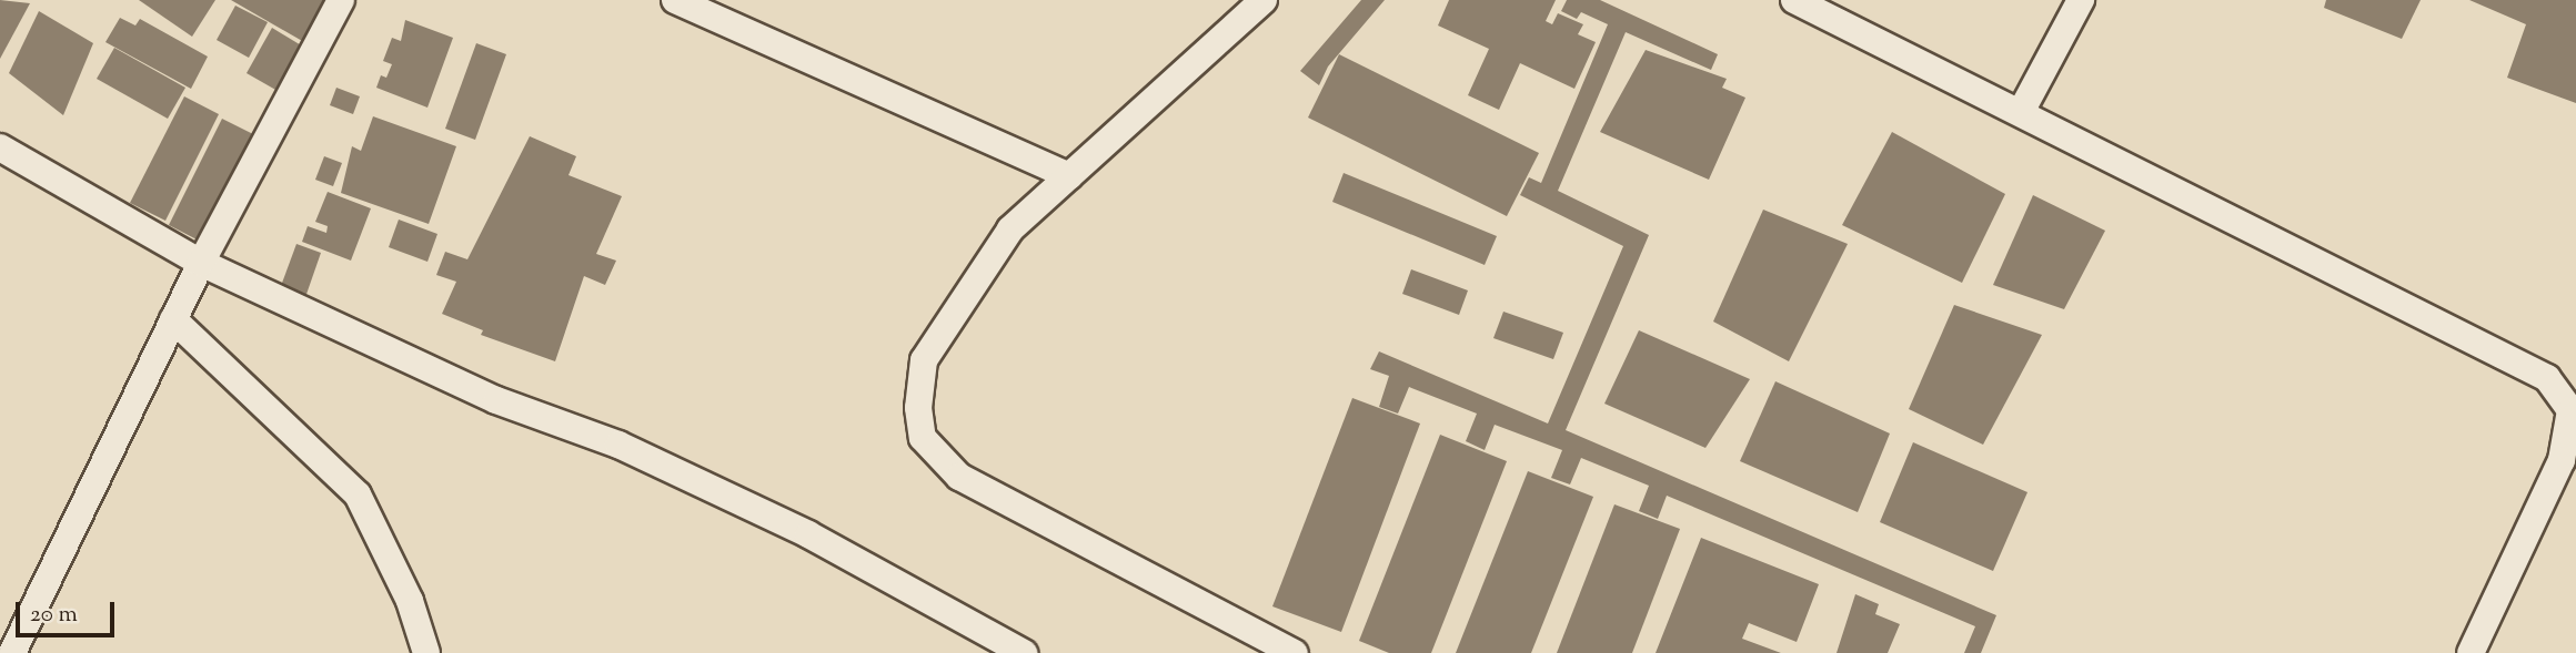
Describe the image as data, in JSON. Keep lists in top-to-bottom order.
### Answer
{
  "scale_bar": "20 m"
}
